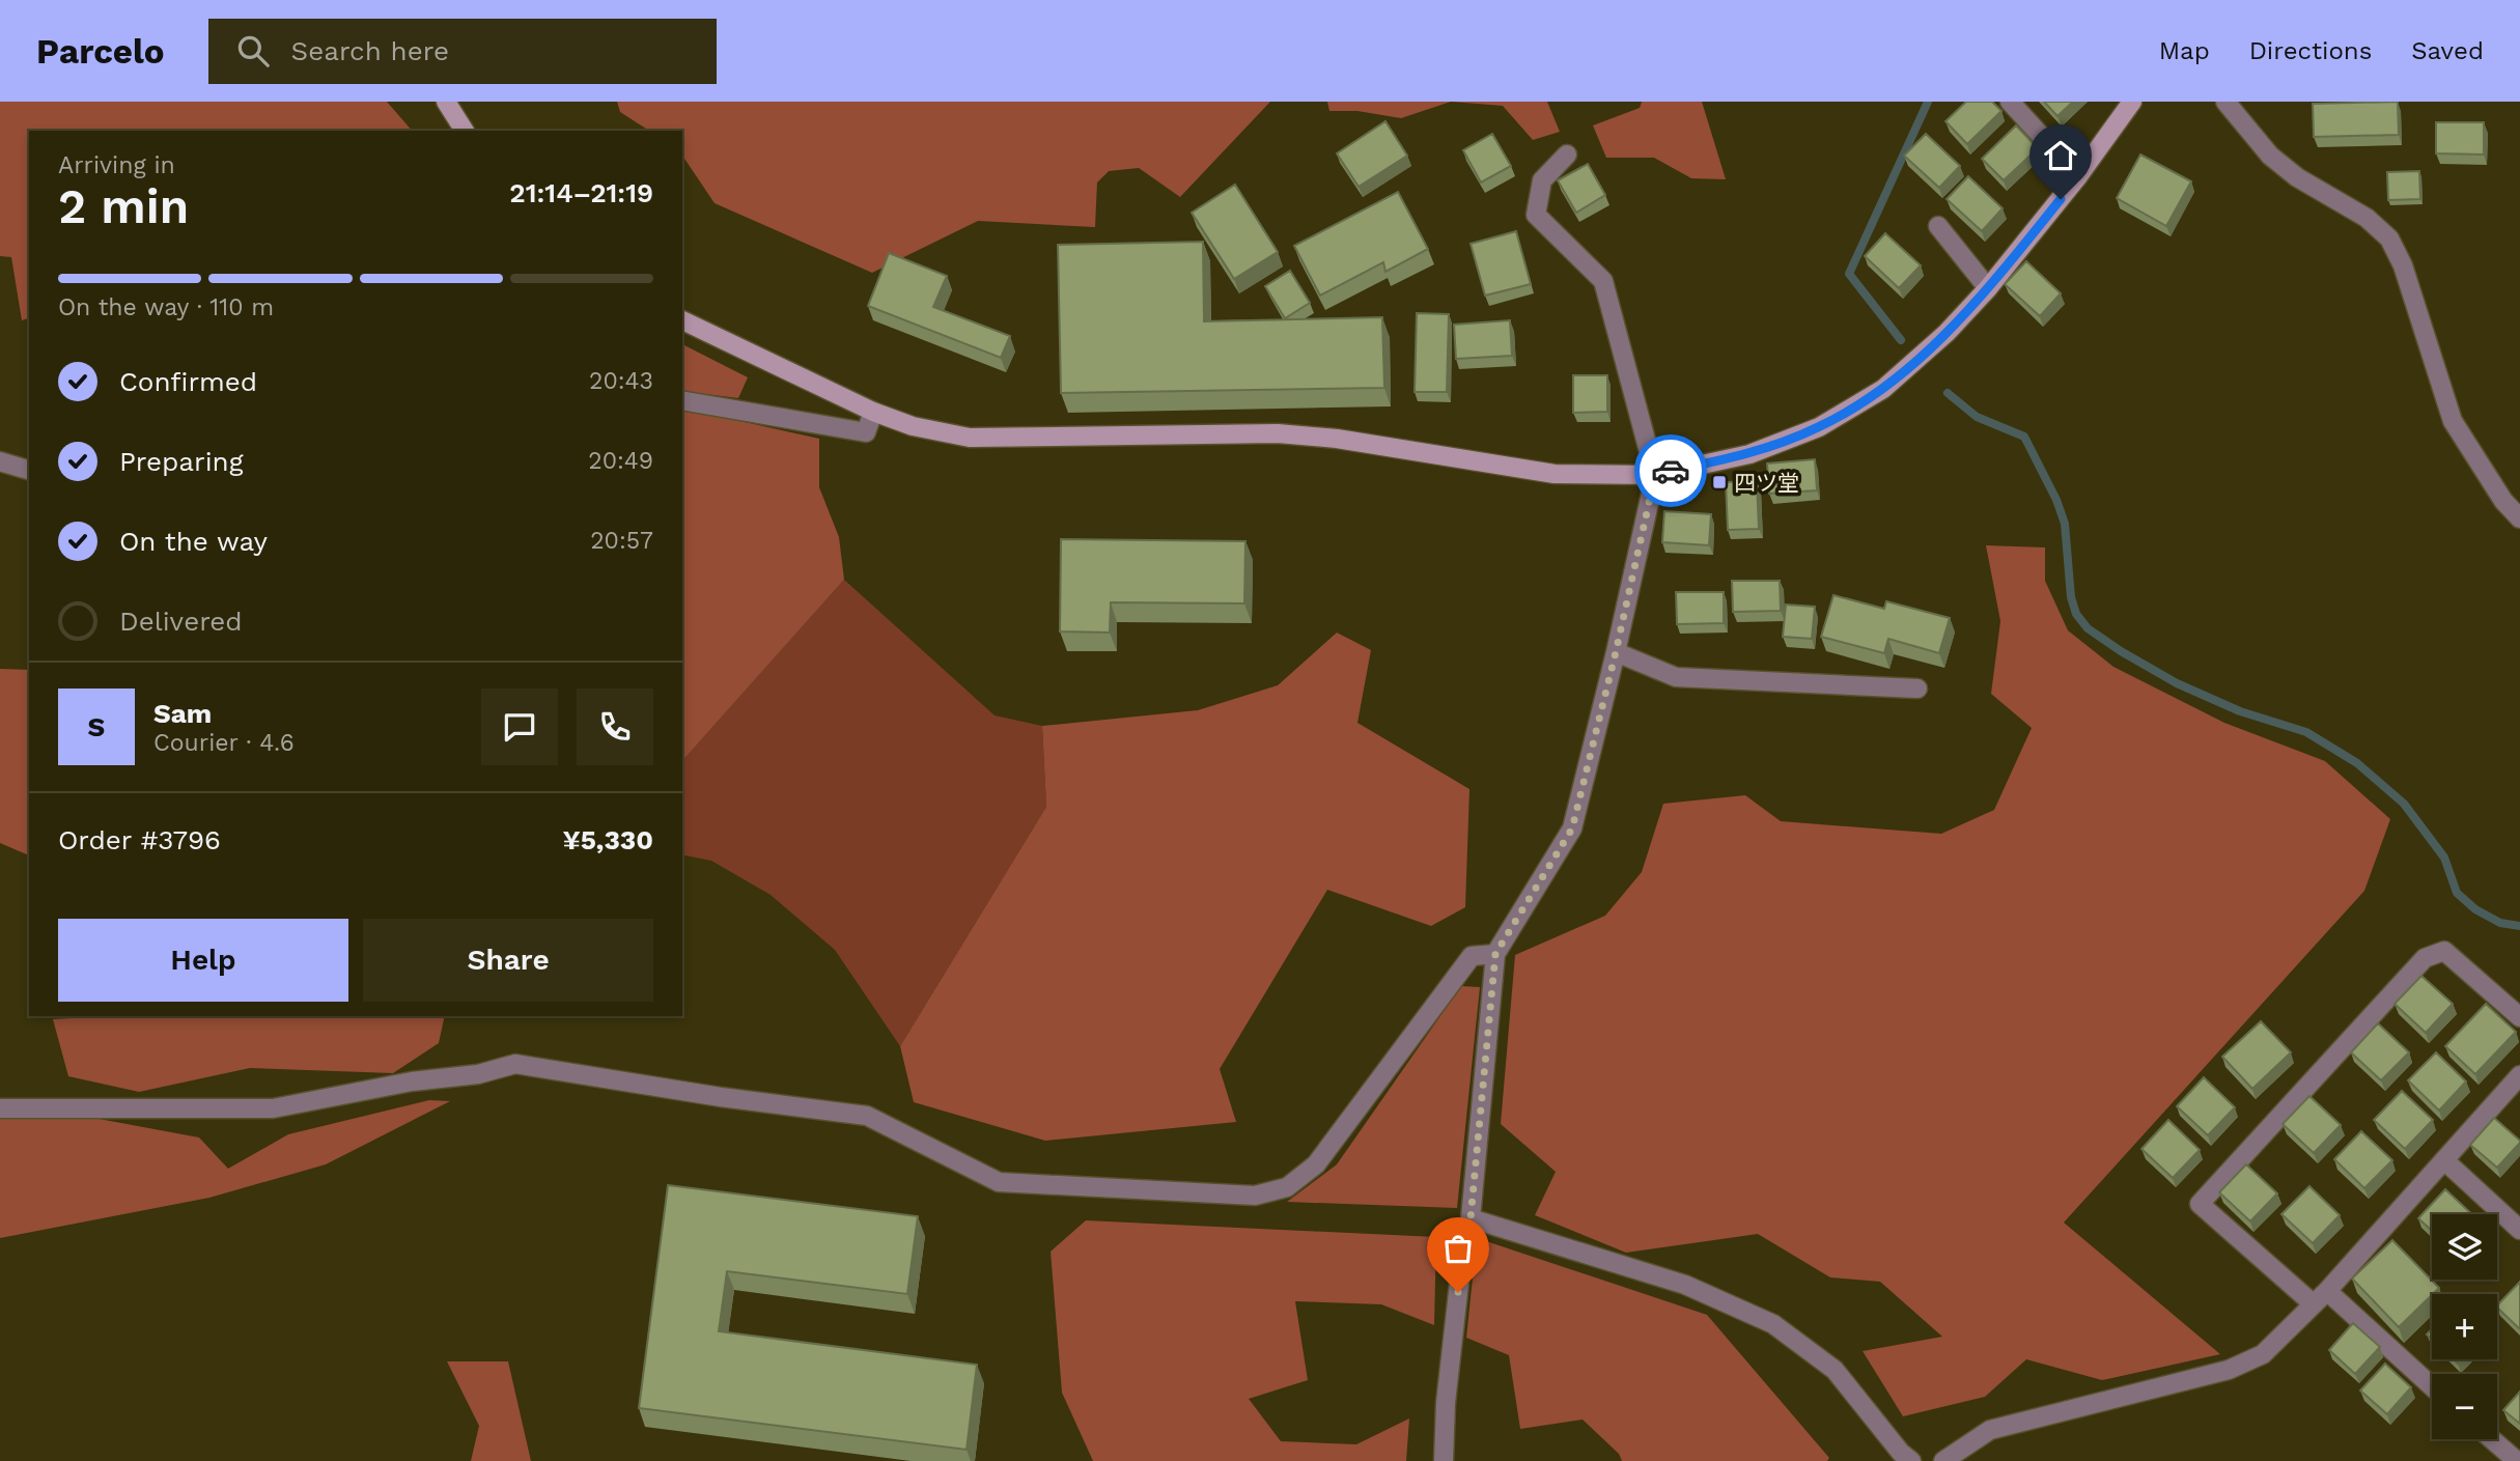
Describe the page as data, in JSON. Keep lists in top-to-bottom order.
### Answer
{
  "places": {
    "transit": ["四ツ堂"]
  },
  "page": {
    "header": "Parcelo",
    "search": "Search here",
    "nav": ["Map", "Directions", "Saved"],
    "heading": ["2 min", "Arriving in", "21:14–21:19"],
    "panel": [
      "Sam",
      "Courier · 4.6",
      "Order #3796",
      "¥5,330"
    ],
    "bar": "On the way · 110 m",
    "list": [
      ["Confirmed", "20:43"],
      ["Preparing", "20:49"],
      ["On the way", "20:57"],
      "Delivered"
    ],
    "round": "S",
    "buttons": ["Help", "Share"],
    "map_buttons": ["+", "−"]
  }
}
